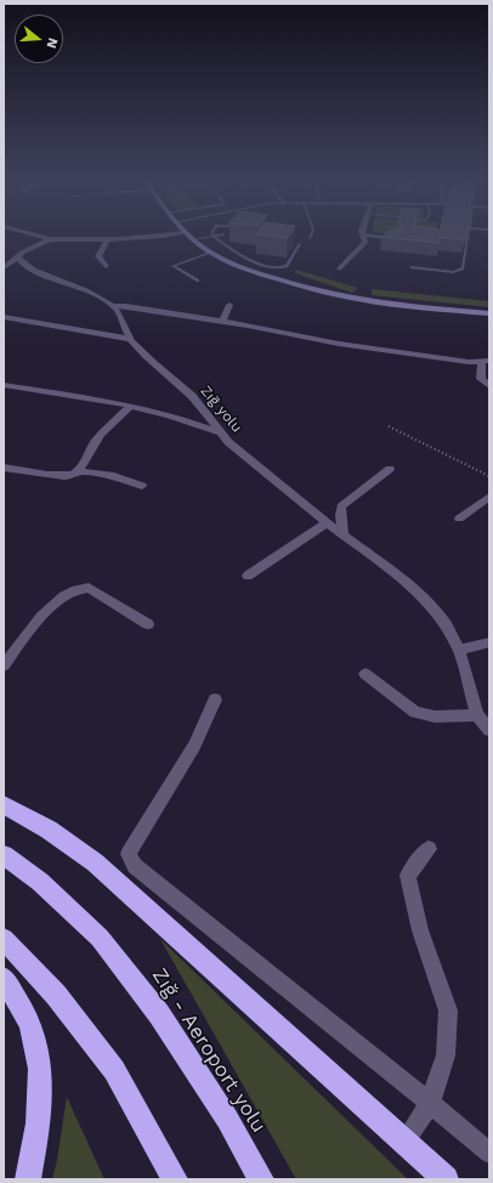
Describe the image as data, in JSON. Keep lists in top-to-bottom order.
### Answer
{
  "streets": {
    "highway": ["Zığ - Aeroport yolu"],
    "street": ["Zığ yolu"]
  },
  "north": "right"
}
